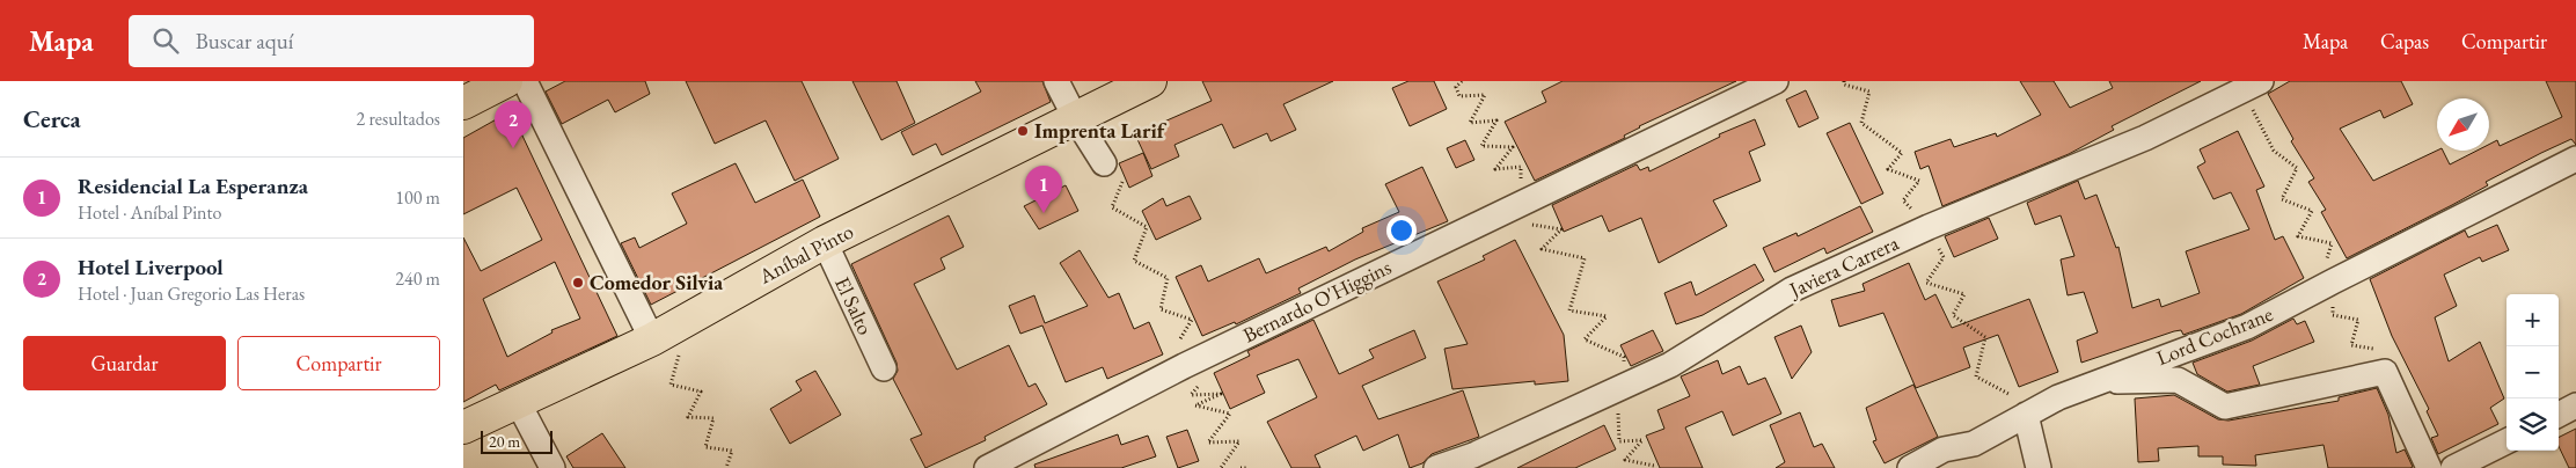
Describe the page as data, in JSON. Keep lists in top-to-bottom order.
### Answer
{
  "streets": {
    "main road": ["Aníbal Pinto"],
    "street": [
      "Javiera Carrera",
      "Bernardo O'Higgins",
      "El Salto",
      "Lord Cochrane"
    ]
  },
  "crossings": [
    ["Aníbal Pinto", "El Salto"]
  ],
  "places": ["Imprenta Larif", "Comedor Silvia"],
  "scale_bar": "20 m",
  "north": "bottom left",
  "page": {
    "header": "Mapa",
    "search": "Buscar aquí",
    "nav": ["Mapa", "Capas", "Compartir"],
    "heading": ["Cerca", "2 resultados"],
    "pins": ["2", "1"],
    "list": [
      {
        "mark": "1",
        "name": "Residencial La Esperanza",
        "note": "Hotel · Aníbal Pinto",
        "value": "100 m"
      },
      {
        "mark": "2",
        "name": "Hotel Liverpool",
        "note": "Hotel · Juan Gregorio Las Heras",
        "value": "240 m"
      }
    ],
    "map_buttons": ["+", "−"],
    "buttons": ["Guardar", "Compartir"],
    "scale": "20 m"
  }
}
